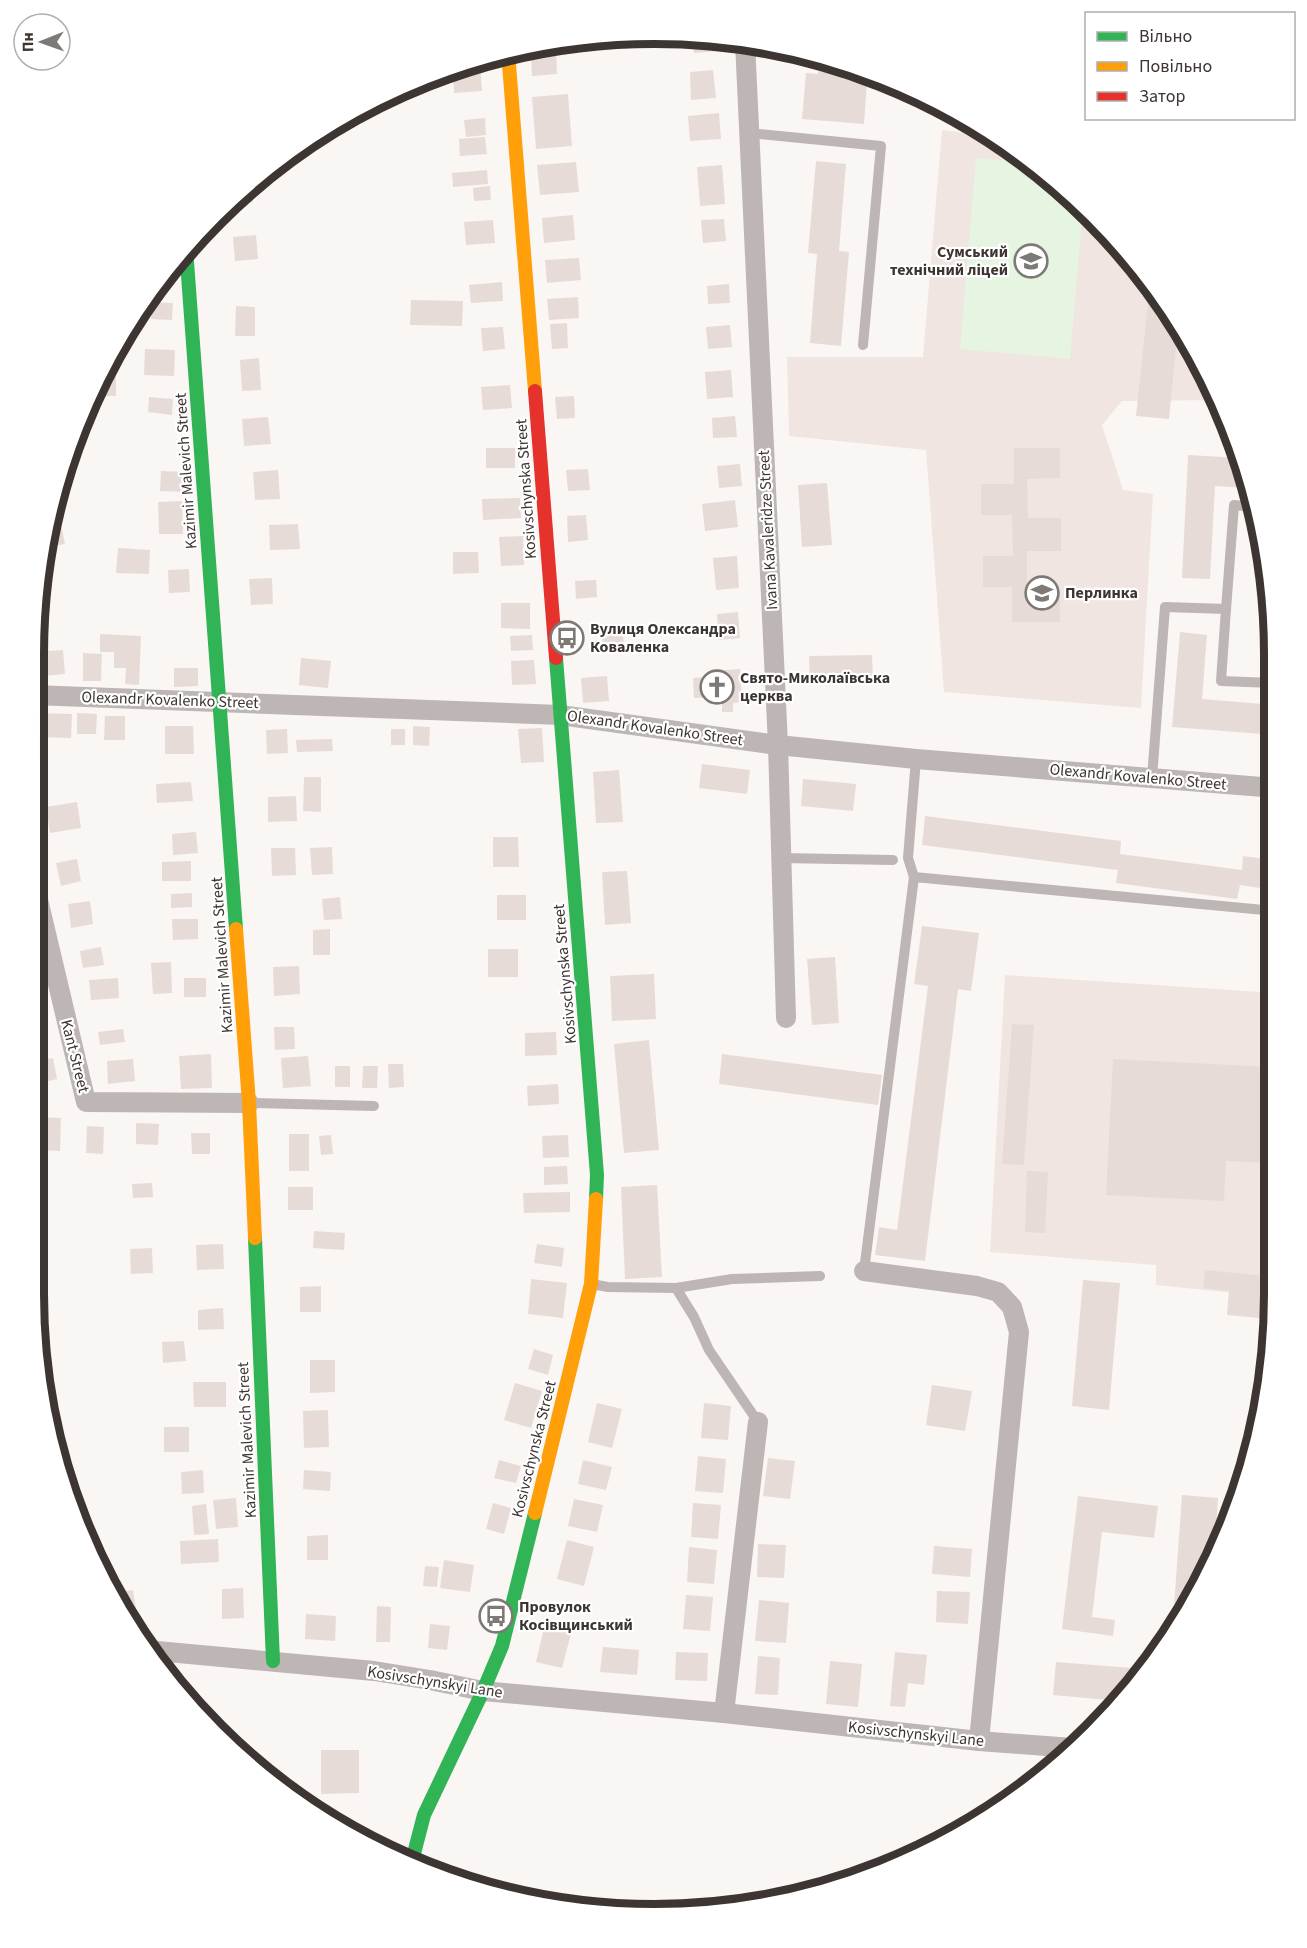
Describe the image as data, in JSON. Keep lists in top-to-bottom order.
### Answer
{
  "streets": {
    "street": [
      "Kazimir Malevich Street",
      "Kosivschynska Street",
      "Ivana Kavaleridze Street",
      "Olexandr Kovalenko Street",
      "Kant Street",
      "Kosivschynskyi Lane"
    ]
  },
  "crossings": [
    ["Kazimir Malevich Street", "Olexandr Kovalenko Street"],
    ["Kazimir Malevich Street", "Kant Street"],
    ["Kazimir Malevich Street", "Kosivschynskyi Lane"],
    ["Kosivschynska Street", "Olexandr Kovalenko Street"],
    ["Kosivschynska Street", "Kosivschynskyi Lane"],
    ["Ivana Kavaleridze Street", "Olexandr Kovalenko Street"]
  ],
  "places": {
    "school or university": ["Сумський технічний ліцей", "Перлинка"],
    "bus stop": ["Вулиця Олександра Коваленка", "Провулок Косівщинський"],
    "church": ["Свято-Миколаївська церква"]
  },
  "legend": ["Вільно", "Повільно", "Затор"],
  "north": "left"
}
